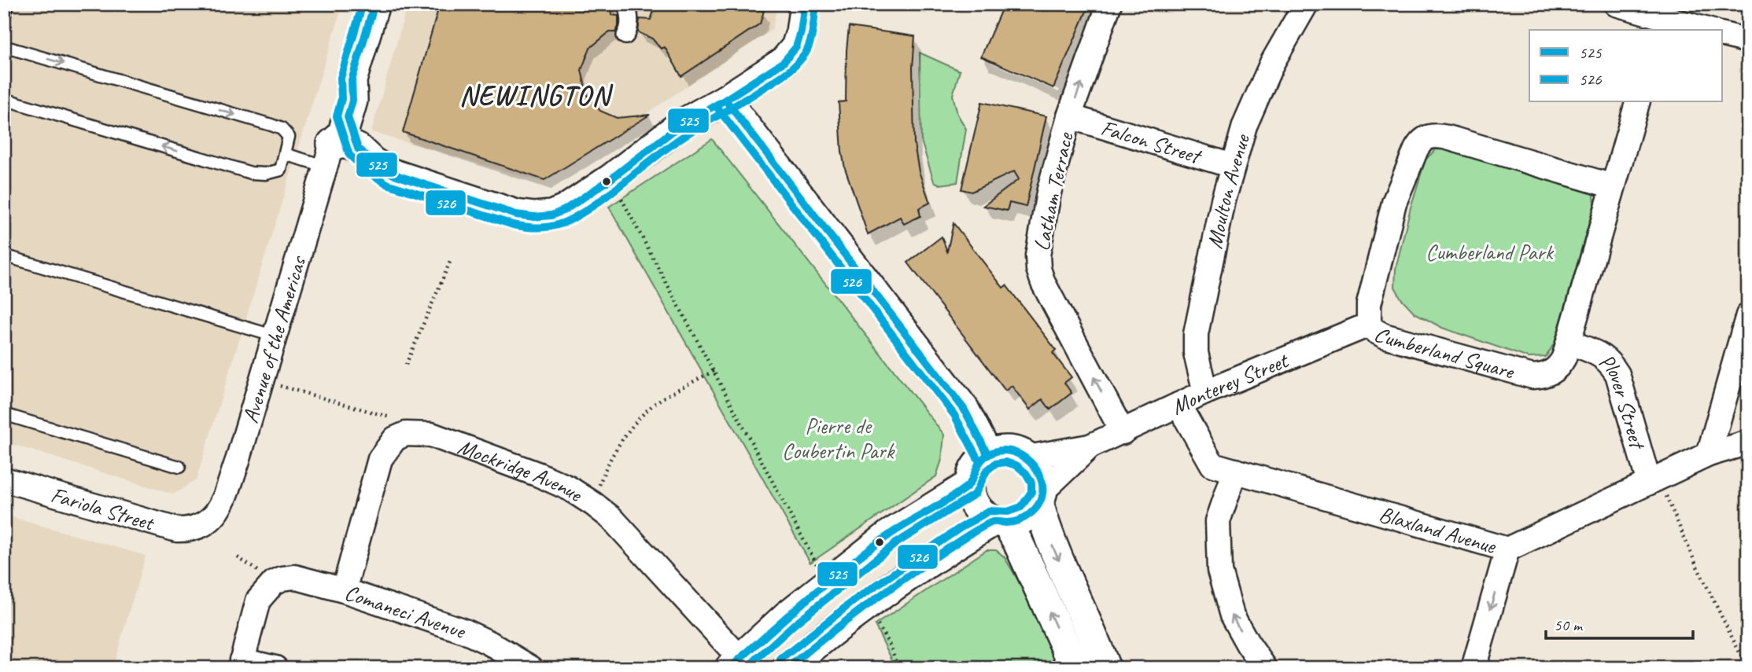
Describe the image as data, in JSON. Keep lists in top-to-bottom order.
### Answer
{
  "streets": {
    "street": [
      "Falcon Street",
      "Latham Terrace",
      "Moulton Avenue",
      "Avenue of the Americas",
      "Cumberland Square",
      "Monterey Street",
      "Plover Street",
      "Mockridge Avenue",
      "Fariola Street",
      "Blaxland Avenue",
      "Comaneci Avenue"
    ]
  },
  "crossings": [
    ["Falcon Street", "Latham Terrace"],
    ["Falcon Street", "Moulton Avenue"],
    ["Latham Terrace", "Monterey Street"],
    ["Moulton Avenue", "Monterey Street"],
    ["Avenue of the Americas", "Fariola Street"],
    ["Cumberland Square", "Monterey Street"],
    ["Cumberland Square", "Plover Street"],
    ["Monterey Street", "Blaxland Avenue"],
    ["Plover Street", "Blaxland Avenue"],
    ["Mockridge Avenue", "Comaneci Avenue"]
  ],
  "one_way": ["Latham Terrace"],
  "districts": ["NEWINGTON"],
  "parks": ["Cumberland Park", "Pierre de Coubertin Park"],
  "lines": ["transit line 525", "transit line 526"],
  "legend": ["525", "526"],
  "scale_bar": "50 m"
}
